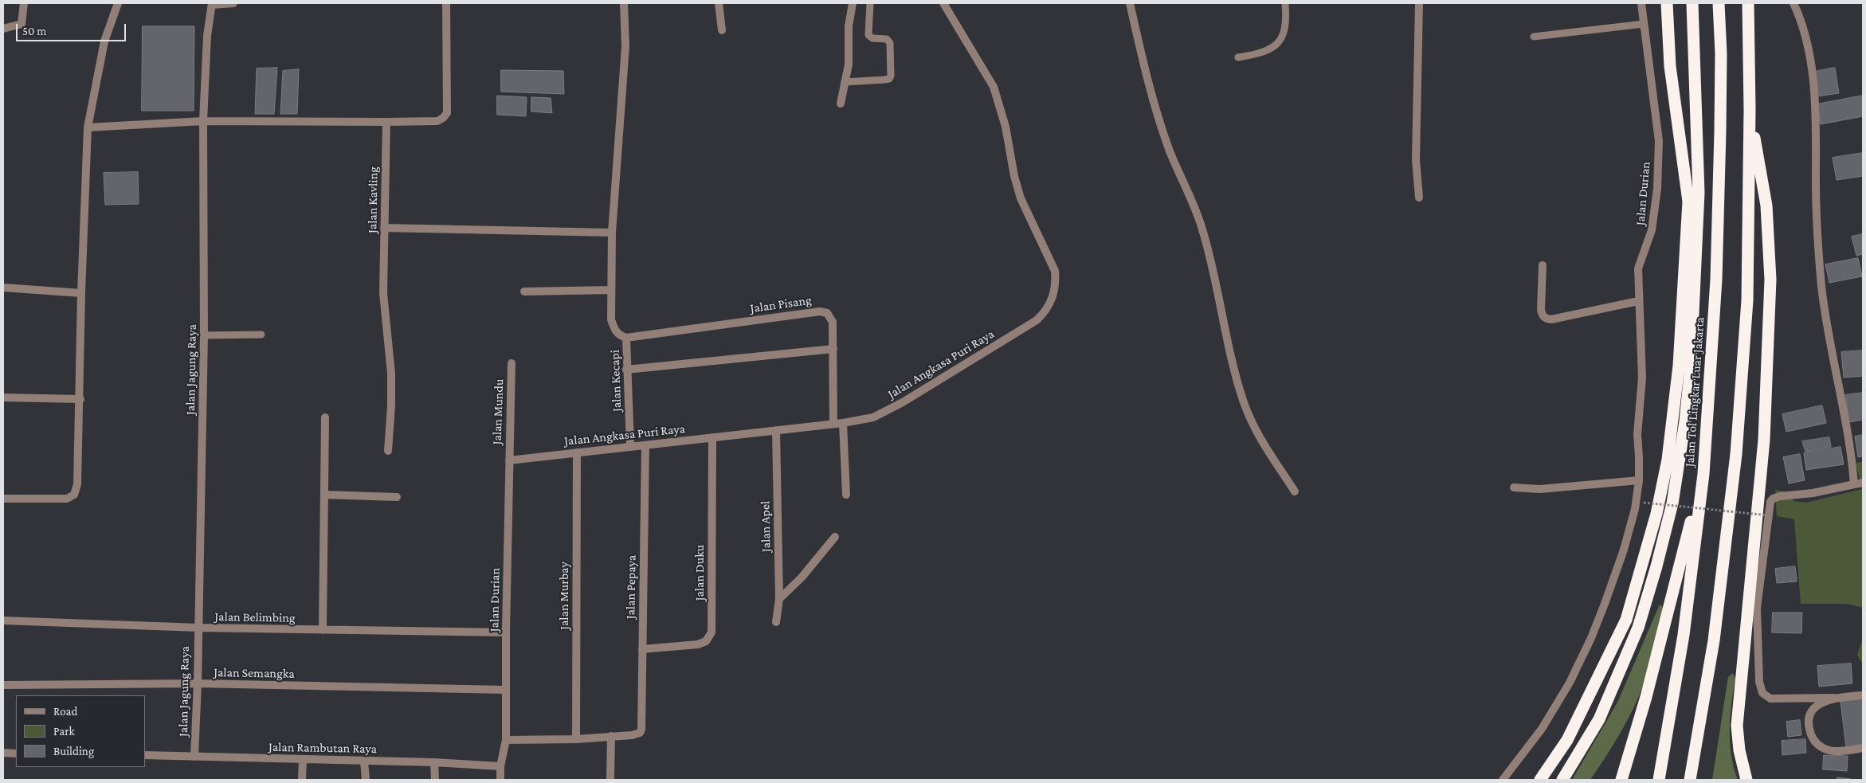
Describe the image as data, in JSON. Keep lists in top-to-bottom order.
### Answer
{
  "streets": {
    "highway": ["Jalan Tol Lingkar Luar Jakarta"],
    "street": [
      "Jalan Durian",
      "Jalan Kavling",
      "Jalan Pisang",
      "Jalan Angkasa Puri Raya",
      "Jalan Jagung Raya",
      "Jalan Kecapi",
      "Jalan Mundu",
      "Jalan Apel",
      "Jalan Duku",
      "Jalan Pepaya",
      "Jalan Murbay",
      "Jalan Belimbing",
      "Jalan Semangka",
      "Jalan Rambutan Raya"
    ]
  },
  "crossings": [
    ["Jalan Durian", "Jalan Angkasa Puri Raya"],
    ["Jalan Durian", "Jalan Mundu"],
    ["Jalan Durian", "Jalan Belimbing"],
    ["Jalan Durian", "Jalan Semangka"],
    ["Jalan Durian", "Jalan Rambutan Raya"],
    ["Jalan Pisang", "Jalan Angkasa Puri Raya"],
    ["Jalan Pisang", "Jalan Kecapi"],
    ["Jalan Angkasa Puri Raya", "Jalan Kecapi"],
    ["Jalan Angkasa Puri Raya", "Jalan Mundu"],
    ["Jalan Angkasa Puri Raya", "Jalan Apel"],
    ["Jalan Angkasa Puri Raya", "Jalan Duku"],
    ["Jalan Angkasa Puri Raya", "Jalan Pepaya"],
    ["Jalan Angkasa Puri Raya", "Jalan Murbay"],
    ["Jalan Jagung Raya", "Jalan Belimbing"],
    ["Jalan Jagung Raya", "Jalan Semangka"],
    ["Jalan Jagung Raya", "Jalan Rambutan Raya"],
    ["Jalan Duku", "Jalan Pepaya"]
  ],
  "legend": ["Road", "Park", "Building"],
  "scale_bar": "50 m"
}
